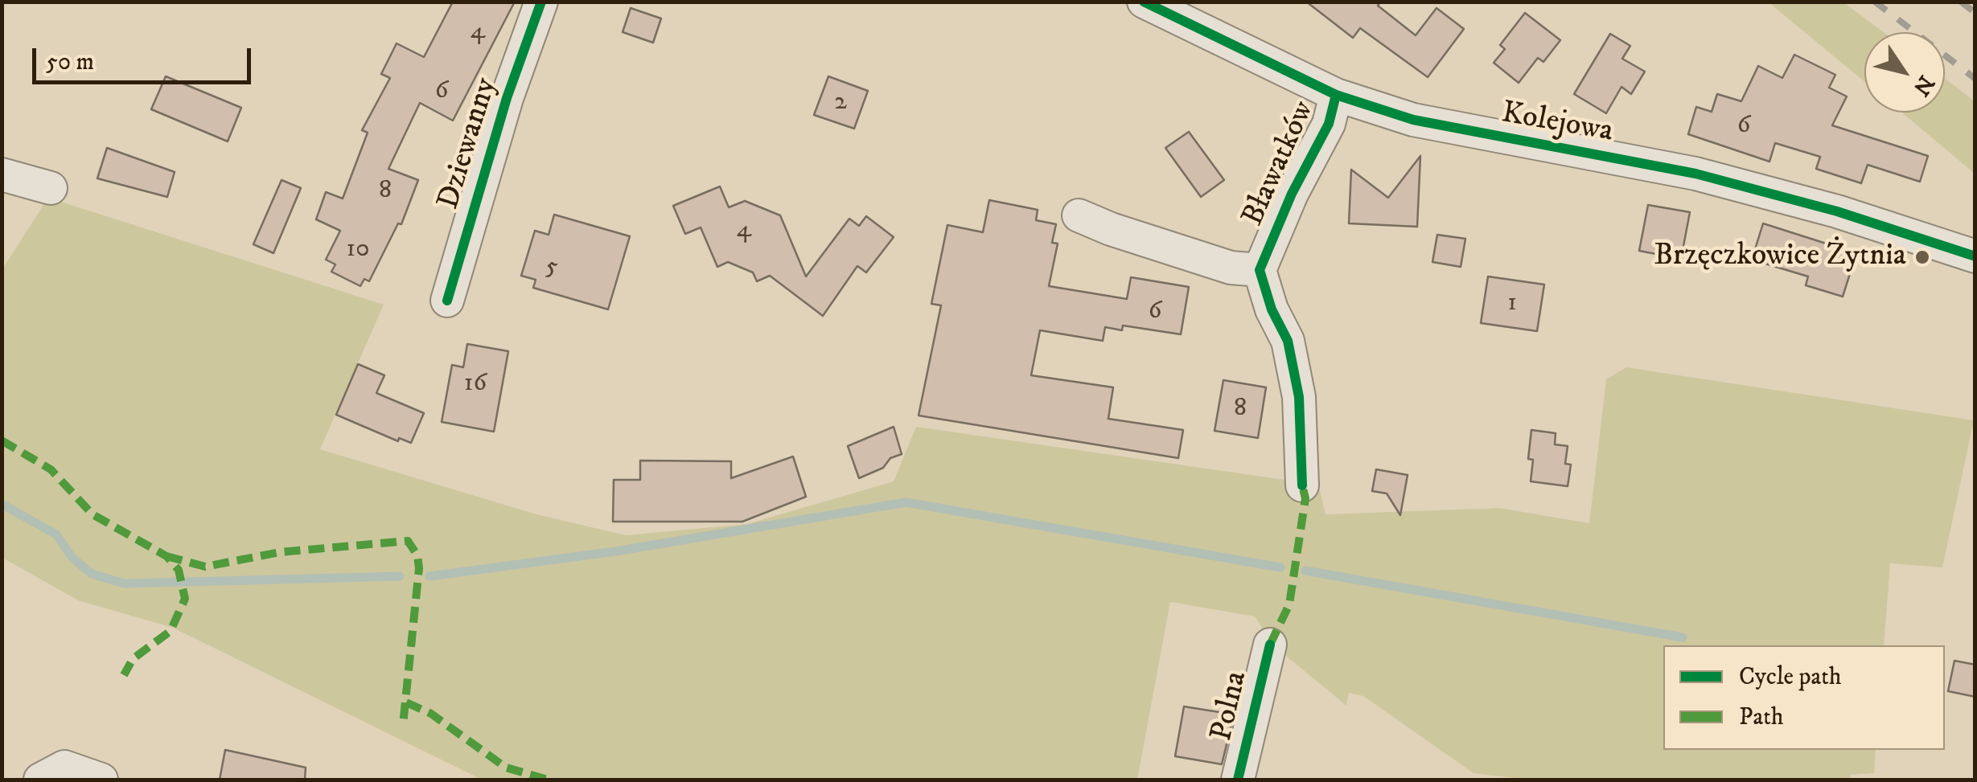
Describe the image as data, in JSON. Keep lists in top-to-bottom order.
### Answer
{
  "streets": {
    "street": [
      "Kolejowa",
      "Dziewanny",
      "Bławatków",
      "Polna"
    ]
  },
  "crossings": [
    ["Kolejowa", "Bławatków"]
  ],
  "places": ["Brzęczkowice Żytnia"],
  "house_numbers": [
    "4",
    "6",
    "2",
    "6",
    "8",
    "4",
    "10",
    "5",
    "1",
    "6",
    "16",
    "8"
  ],
  "legend": ["Cycle path", "Path"],
  "scale_bar": "50 m",
  "north": "bottom right"
}
